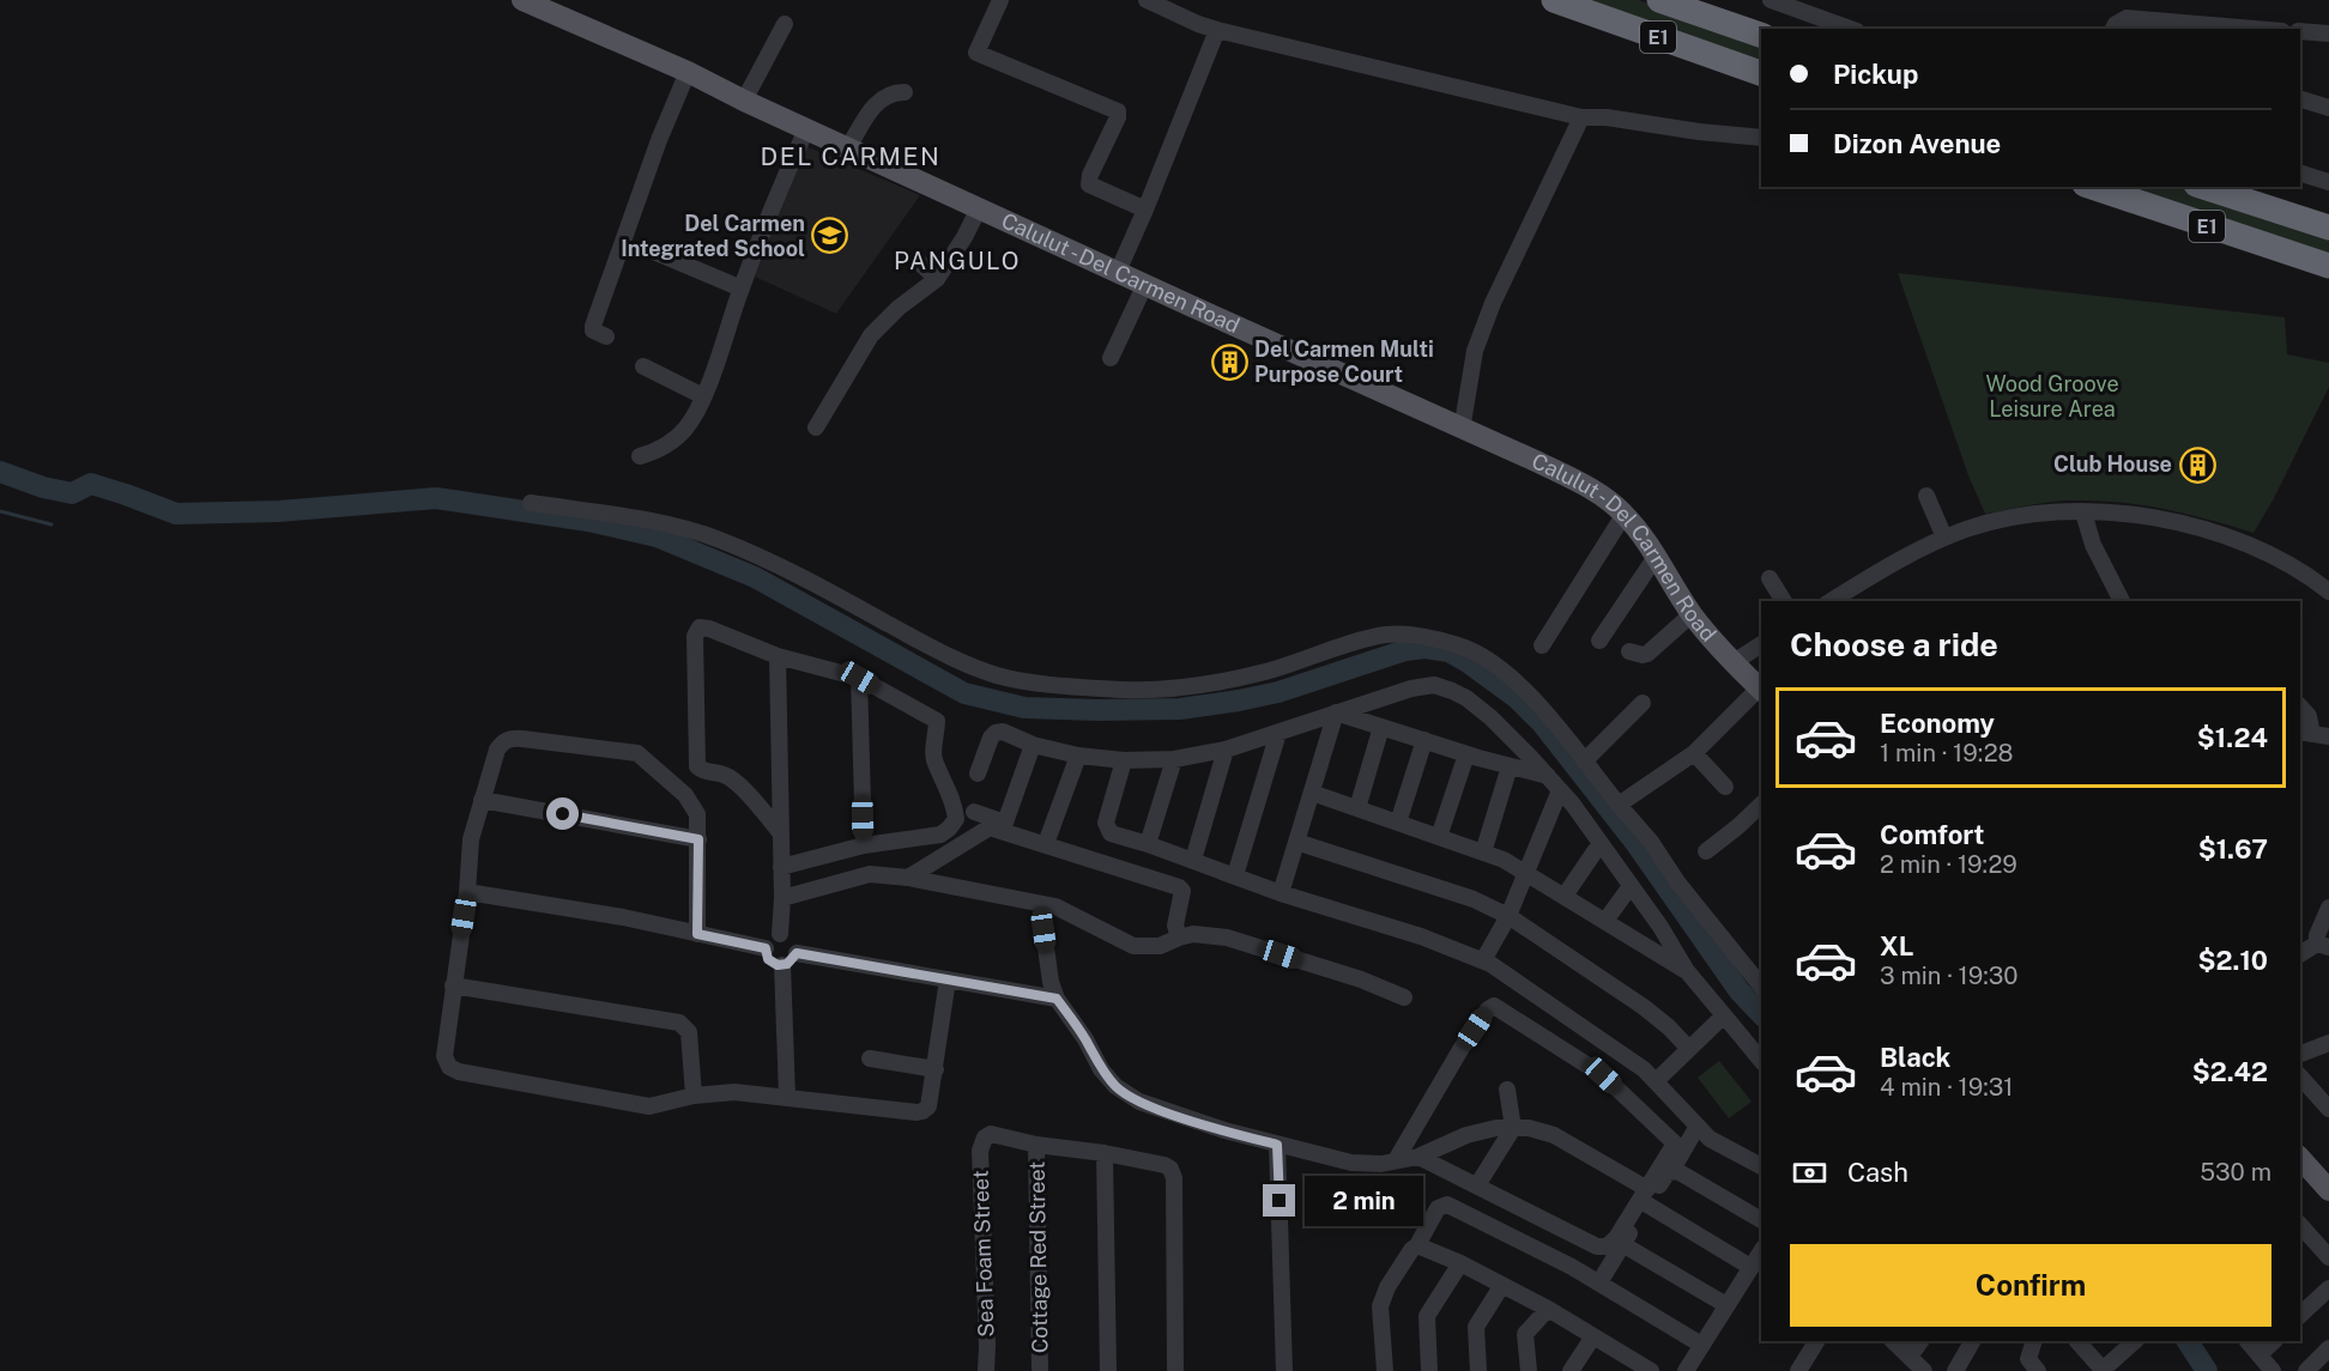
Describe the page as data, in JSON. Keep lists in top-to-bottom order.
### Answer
{
  "streets": {
    "highway": ["E1"],
    "main road": ["Calulut - Del Carmen Road"],
    "street": ["Sea Foam Street", "Cottage Red Street"]
  },
  "crossings": [
    ["Sea Foam Street", "Cottage Red Street"]
  ],
  "districts": ["DEL CARMEN", "PANGULO"],
  "parks": ["Wood Groove Leisure Area"],
  "places": {
    "school or university": ["Del Carmen Integrated School"],
    "building": ["Del Carmen Multi Purpose Court", "Club House"]
  },
  "page": {
    "banner": ["Pickup", "Dizon Avenue"],
    "heading": "Choose a ride",
    "list": [
      {
        "name": "Economy",
        "note": "1 min · 19:28",
        "value": "$1.24"
      },
      {
        "name": "Comfort",
        "note": "2 min · 19:29",
        "value": "$1.67"
      },
      {
        "name": "XL",
        "note": "3 min · 19:30",
        "value": "$2.10"
      },
      {
        "name": "Black",
        "note": "4 min · 19:31",
        "value": "$2.42"
      }
    ],
    "pay": ["Cash", "530 m"],
    "bubble": "2 min",
    "buttons": "Confirm"
  }
}
